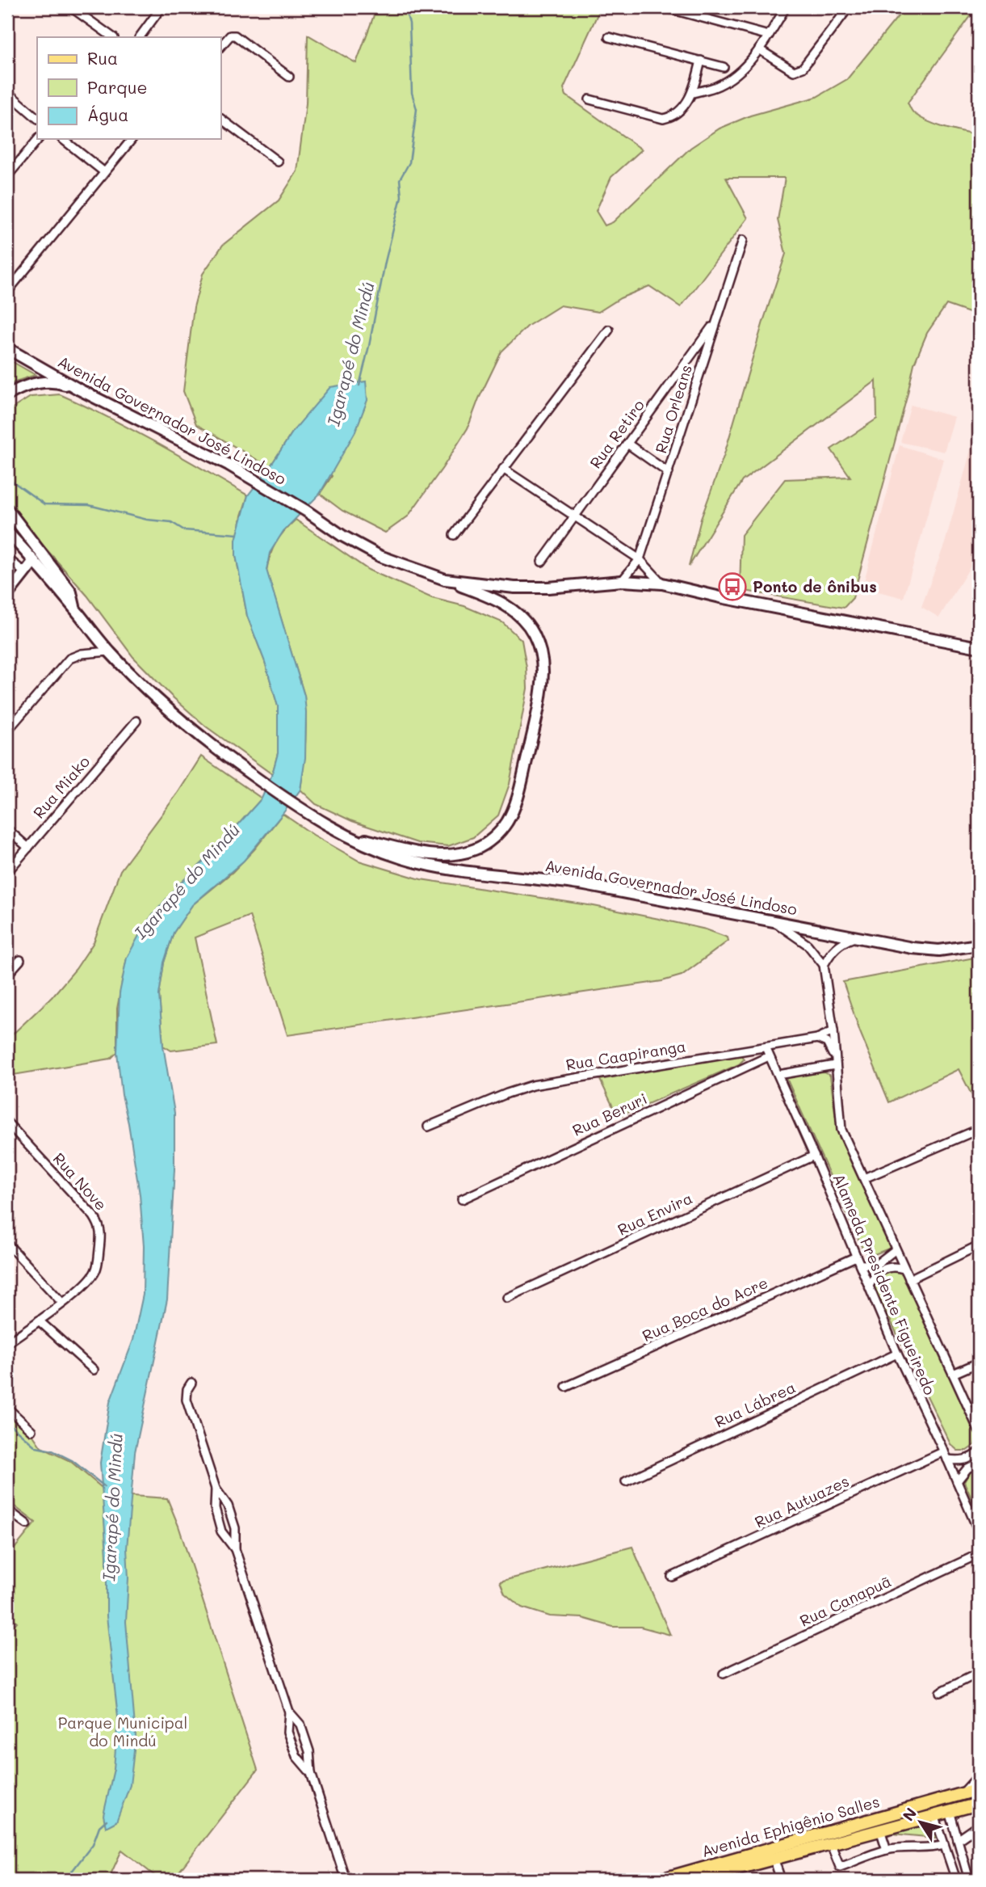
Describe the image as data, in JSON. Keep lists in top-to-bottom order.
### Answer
{
  "streets": {
    "main road": ["Avenida Governador José Lindoso", "Avenida Ephigênio Salles"],
    "street": [
      "Rua Orleans",
      "Rua Retiro",
      "Rua Miako",
      "Rua Caapiranga",
      "Rua Beruri",
      "Rua Nove",
      "Rua Envira",
      "Alameda Presidente Figueiredo",
      "Rua Boca do Acre",
      "Rua Lábrea",
      "Rua Autuazes",
      "Rua Canapuã"
    ]
  },
  "crossings": [
    ["Rua Orleans", "Avenida Governador José Lindoso"],
    ["Rua Orleans", "Rua Retiro"],
    ["Rua Caapiranga", "Alameda Presidente Figueiredo"],
    ["Rua Beruri", "Alameda Presidente Figueiredo"],
    ["Rua Envira", "Alameda Presidente Figueiredo"],
    ["Alameda Presidente Figueiredo", "Rua Boca do Acre"],
    ["Alameda Presidente Figueiredo", "Rua Lábrea"],
    ["Alameda Presidente Figueiredo", "Rua Autuazes"]
  ],
  "water": ["Igarapé do Mindú"],
  "parks": ["Parque Municipal do Mindú"],
  "places": {
    "bus stop": ["Ponto de ônibus"]
  },
  "legend": ["Rua", "Parque", "Água"],
  "north": "top left"
}
